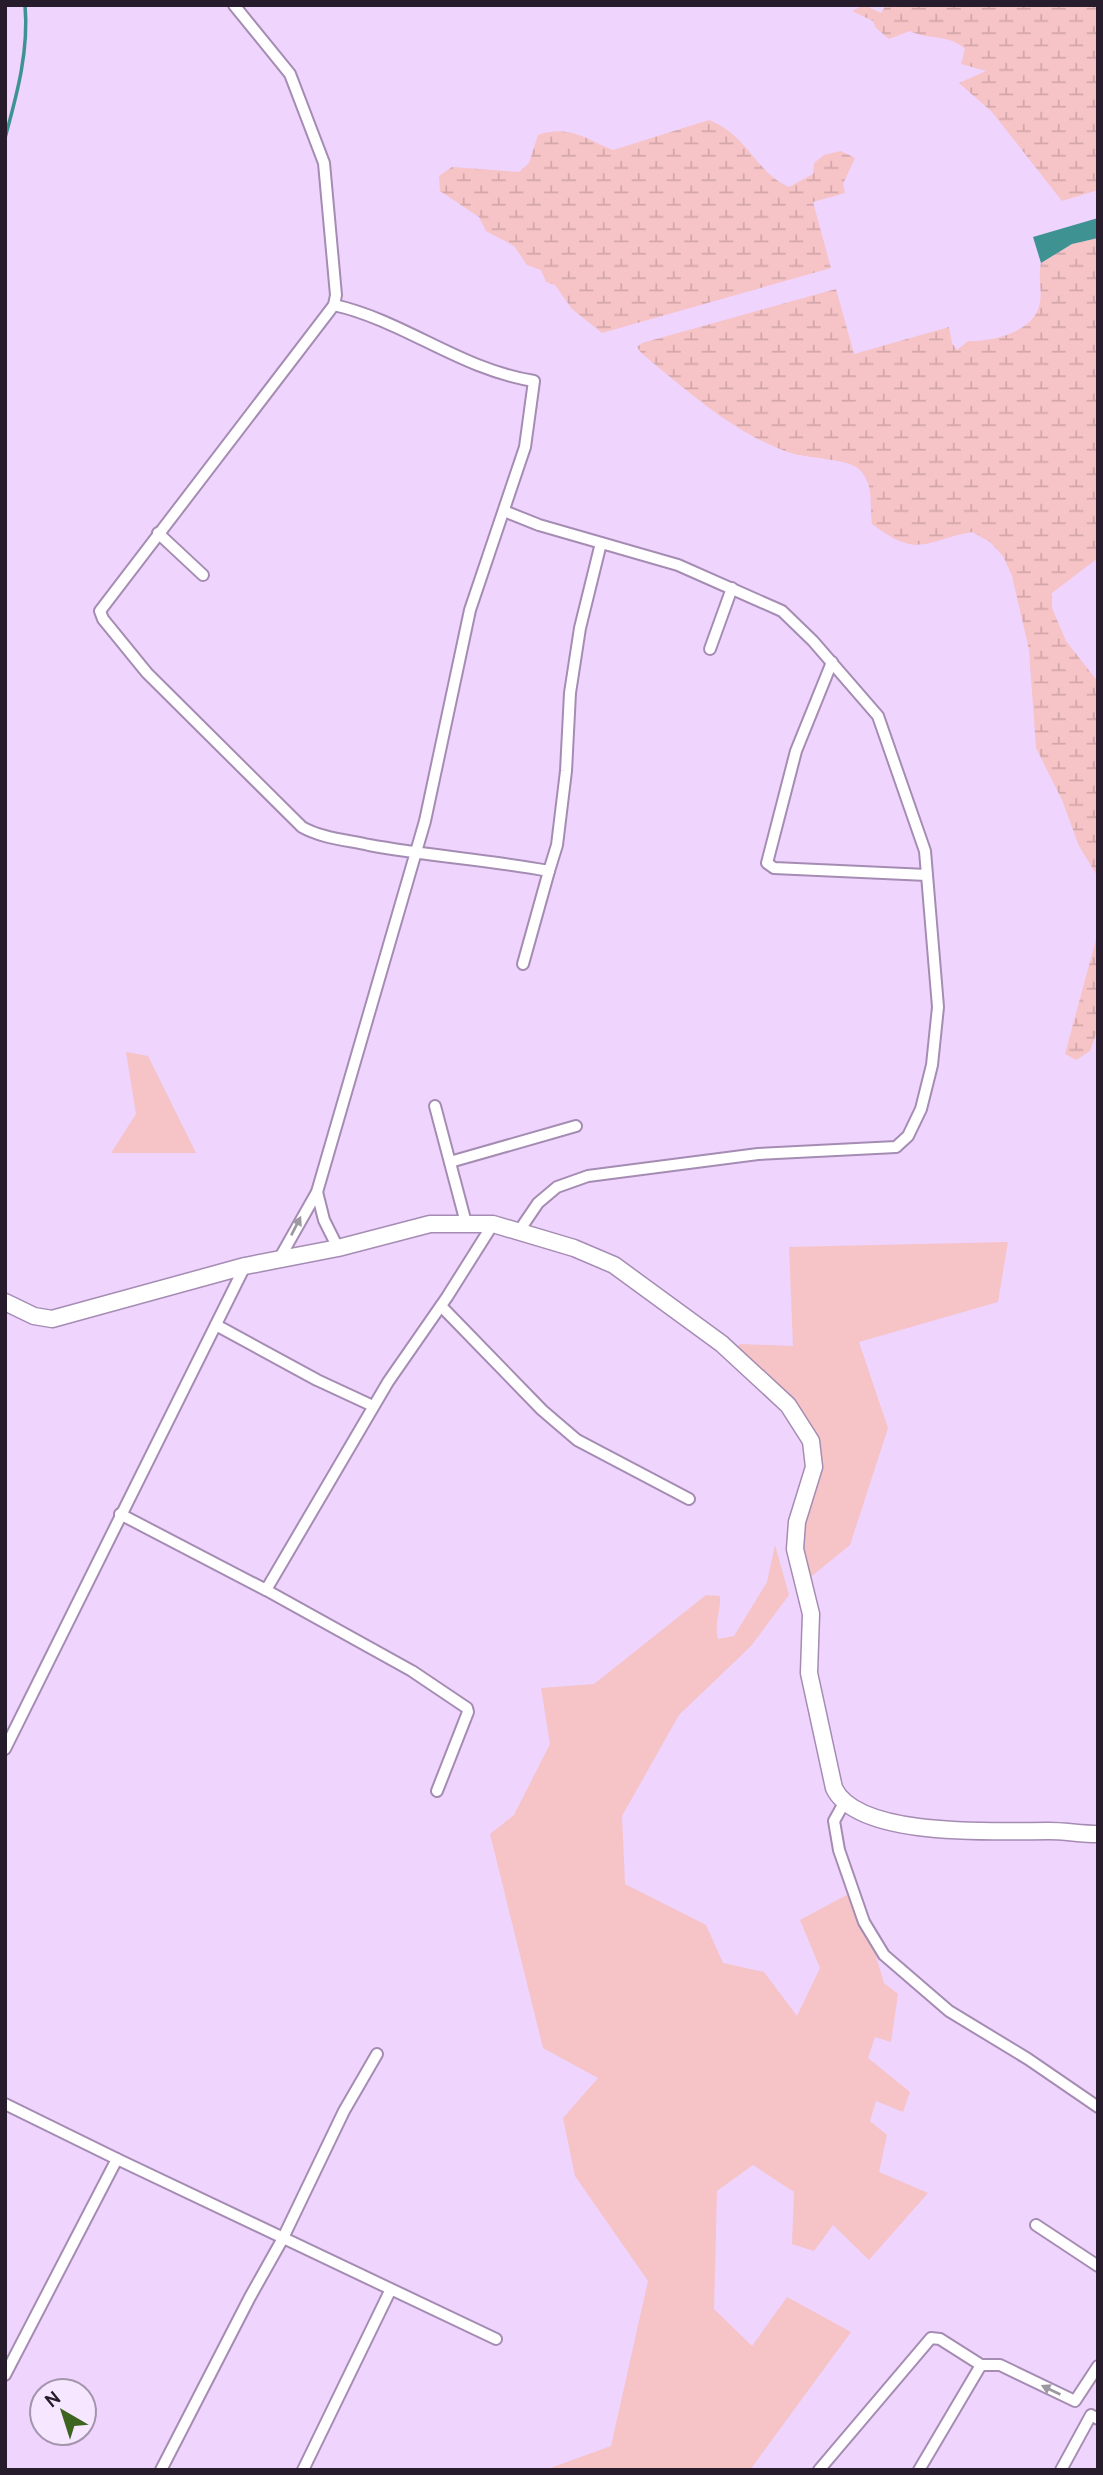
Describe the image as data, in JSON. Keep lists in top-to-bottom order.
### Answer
{
  "north": "top left"
}
